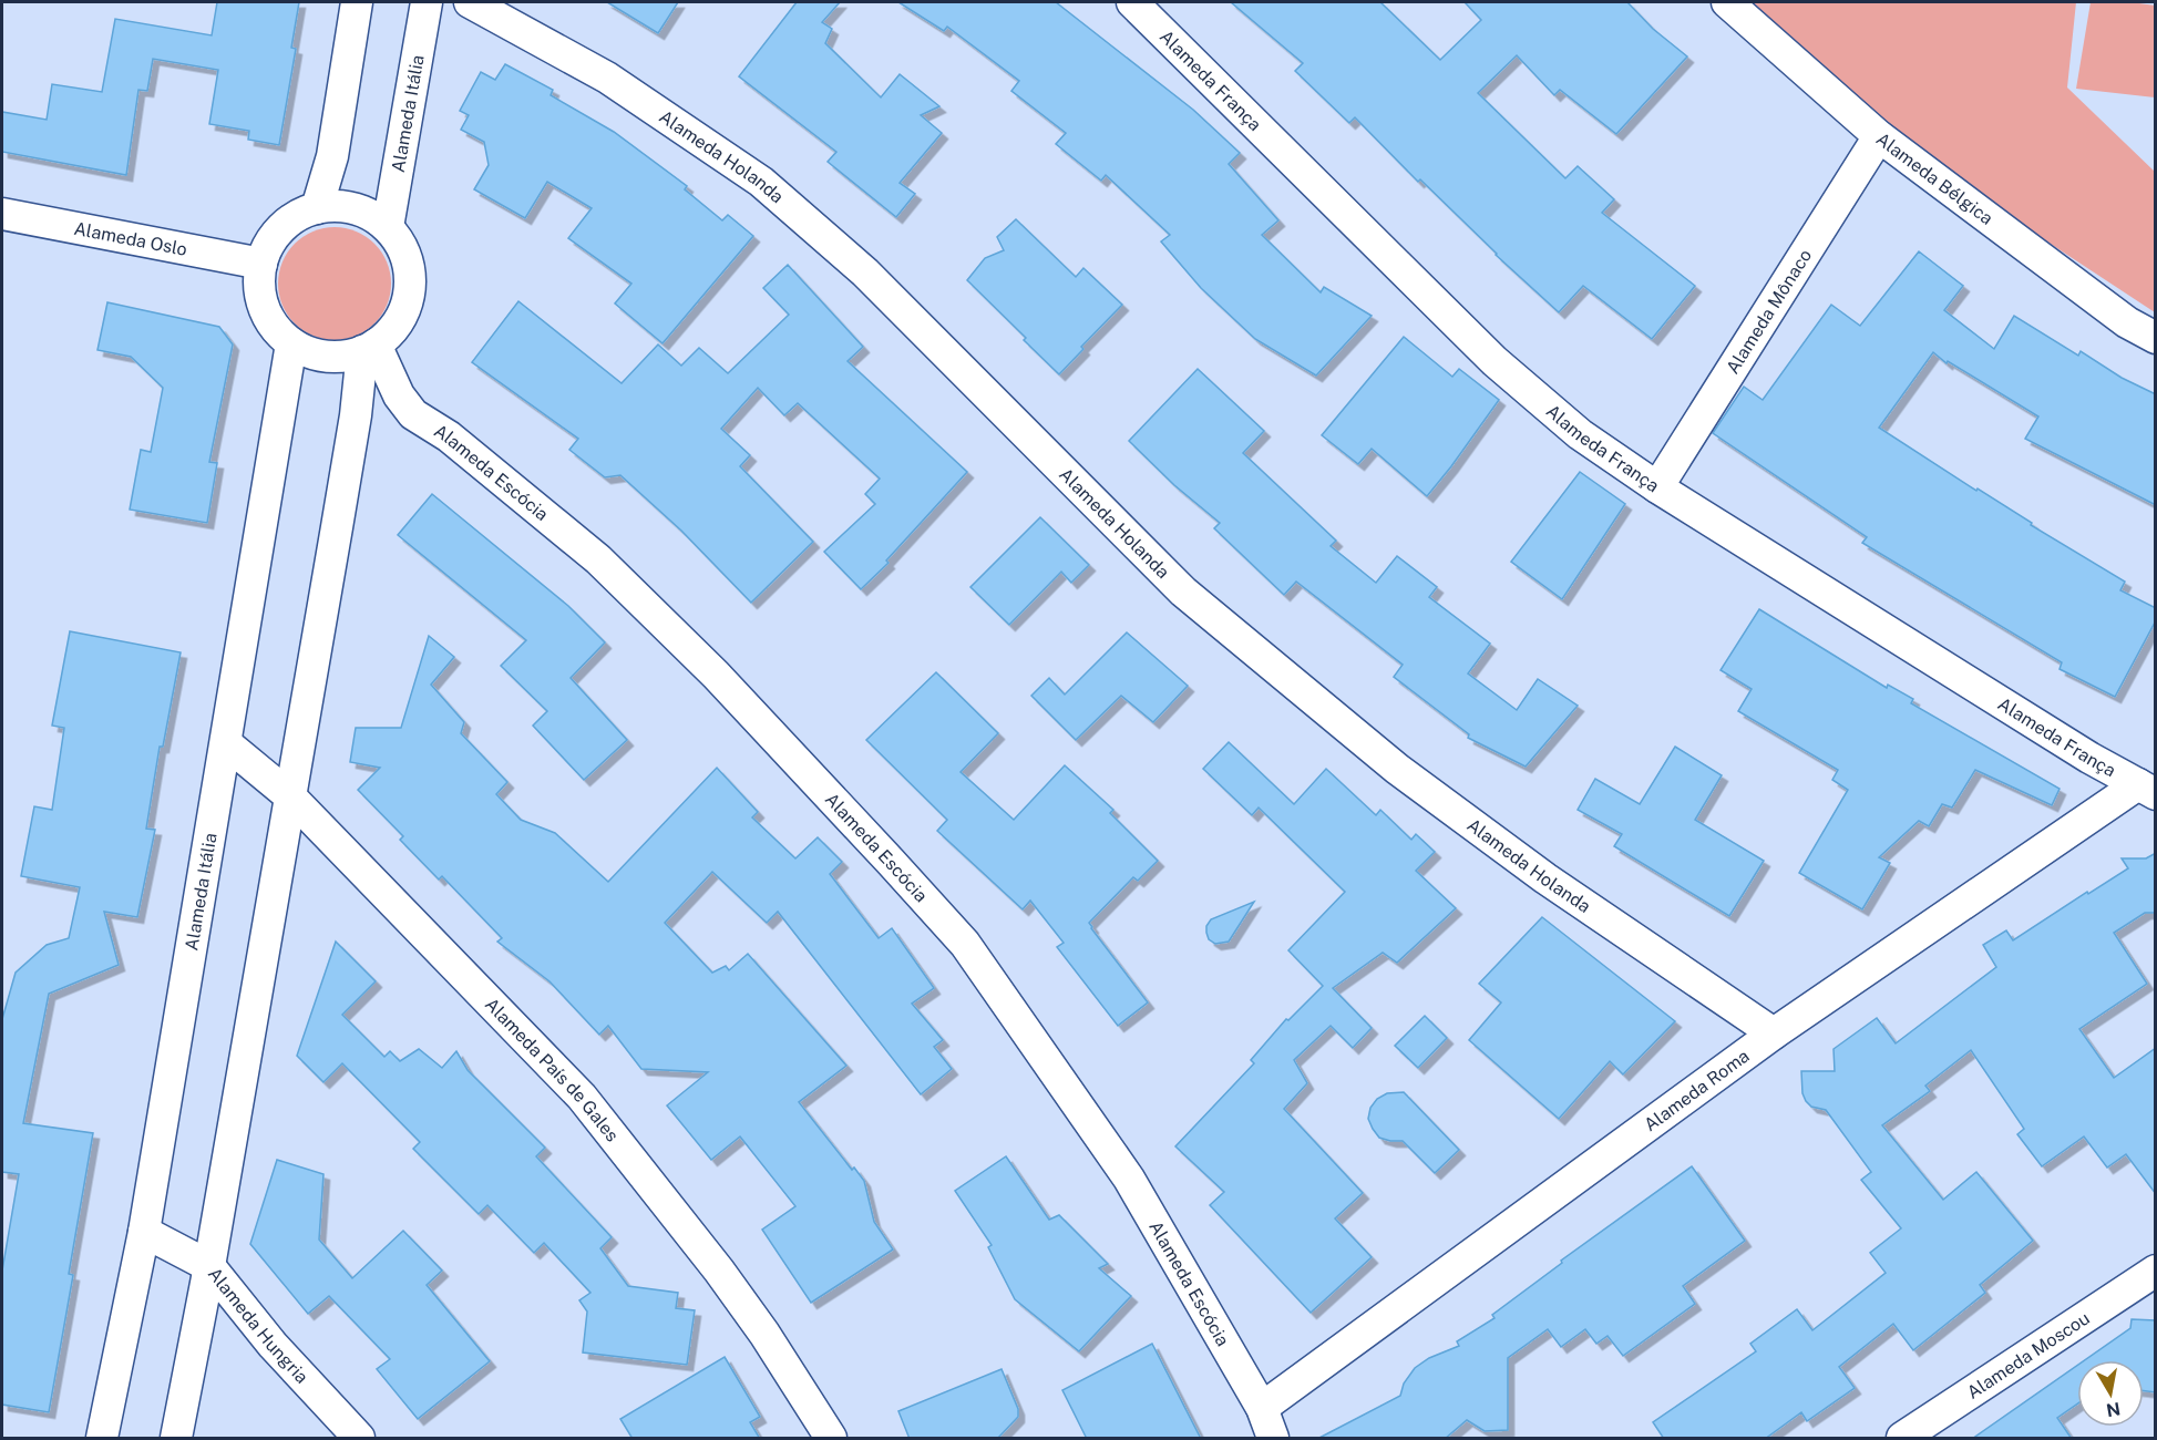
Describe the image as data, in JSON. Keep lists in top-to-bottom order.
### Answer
{
  "streets": {
    "street": [
      "Alameda França",
      "Alameda Itália",
      "Alameda Holanda",
      "Alameda Bélgica",
      "Alameda Oslo",
      "Alameda Mônaco",
      "Alameda Escócia",
      "Alameda País de Gales",
      "Alameda Roma",
      "Alameda Hungria",
      "Alameda Moscou"
    ]
  },
  "crossings": [
    ["Alameda França", "Alameda Mônaco"],
    ["Alameda França", "Alameda Roma"],
    ["Alameda Itália", "Alameda Oslo"],
    ["Alameda Itália", "Alameda Escócia"],
    ["Alameda Itália", "Alameda País de Gales"],
    ["Alameda Itália", "Alameda Hungria"],
    ["Alameda Holanda", "Alameda Roma"],
    ["Alameda Bélgica", "Alameda Mônaco"],
    ["Alameda Oslo", "Alameda Escócia"],
    ["Alameda Escócia", "Alameda Roma"]
  ],
  "north": "bottom"
}
